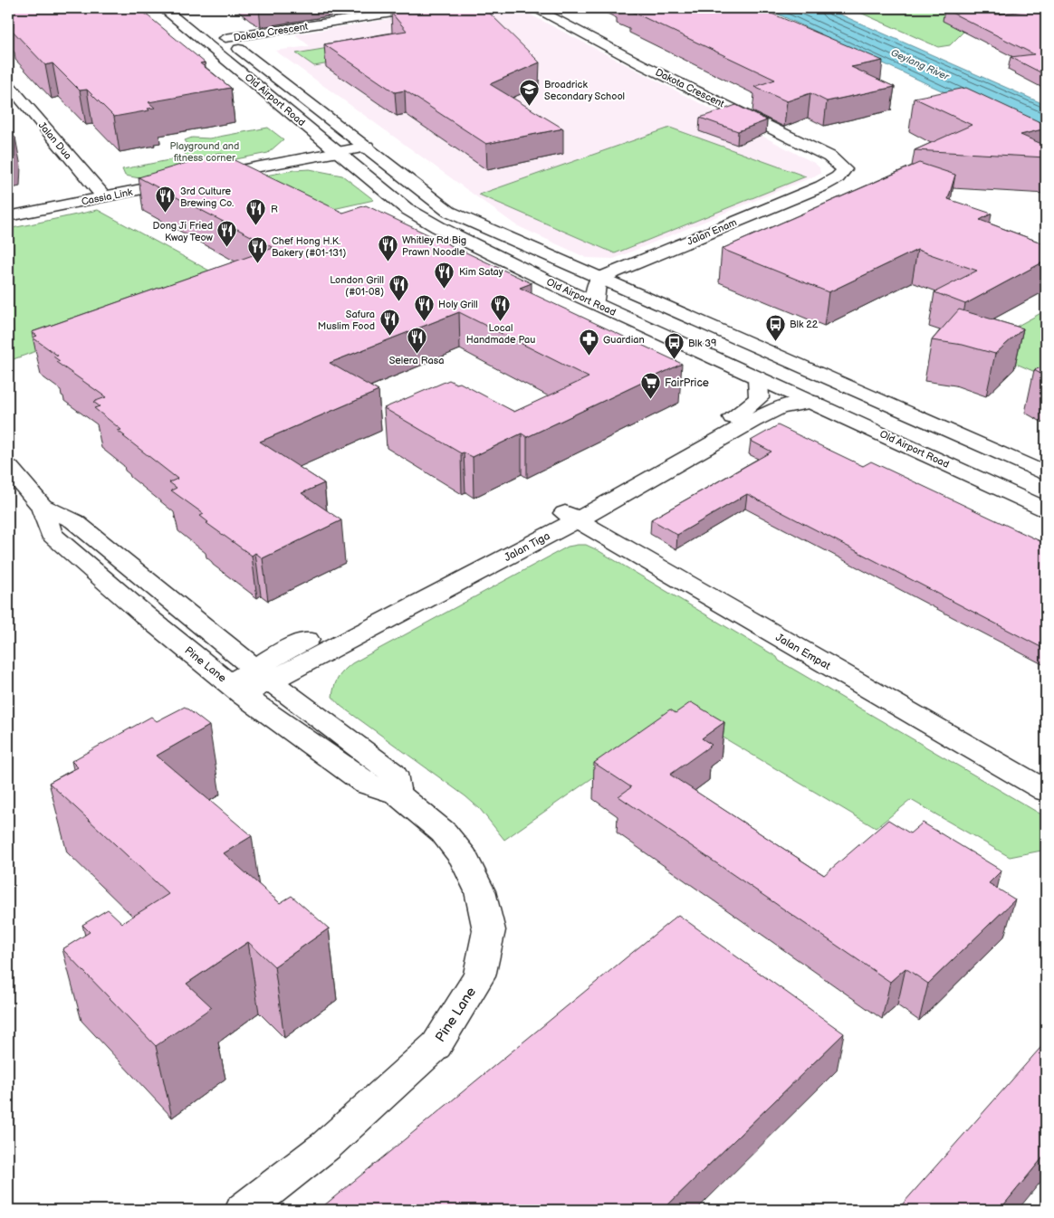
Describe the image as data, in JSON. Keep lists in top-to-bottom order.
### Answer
{
  "streets": {
    "street": [
      "Dakota Crescent",
      "Old Airport Road",
      "Jalan Dua",
      "Cassia Link",
      "Jalan Enam",
      "Jalan Tiga",
      "Jalan Empat",
      "Pine Lane"
    ]
  },
  "crossings": [
    ["Dakota Crescent", "Old Airport Road"],
    ["Dakota Crescent", "Jalan Enam"],
    ["Old Airport Road", "Cassia Link"],
    ["Old Airport Road", "Jalan Enam"],
    ["Old Airport Road", "Jalan Tiga"],
    ["Jalan Dua", "Cassia Link"],
    ["Jalan Tiga", "Jalan Empat"],
    ["Jalan Tiga", "Pine Lane"]
  ],
  "water": ["Geylang River"],
  "parks": ["Playground and fitness corner"],
  "places": {
    "school or university": ["Broadrick Secondary School"],
    "restaurant": [
      "3rd Culture Brewing Co.",
      "R",
      "Dong Ji Fried Kway Teow",
      "Whitley Rd Big Prawn Noodle",
      "Chef Hong H.K. Bakery (#01-131)",
      "Kim Satay",
      "London Grill (#01-08)",
      "Holy Grill",
      "Local Handmade Pau",
      "Safura Muslim Food",
      "Selera Rasa"
    ],
    "bus stop": ["Blk 22", "Blk 39"],
    "pharmacy": ["Guardian"],
    "supermarket": ["FairPrice"]
  }
}
